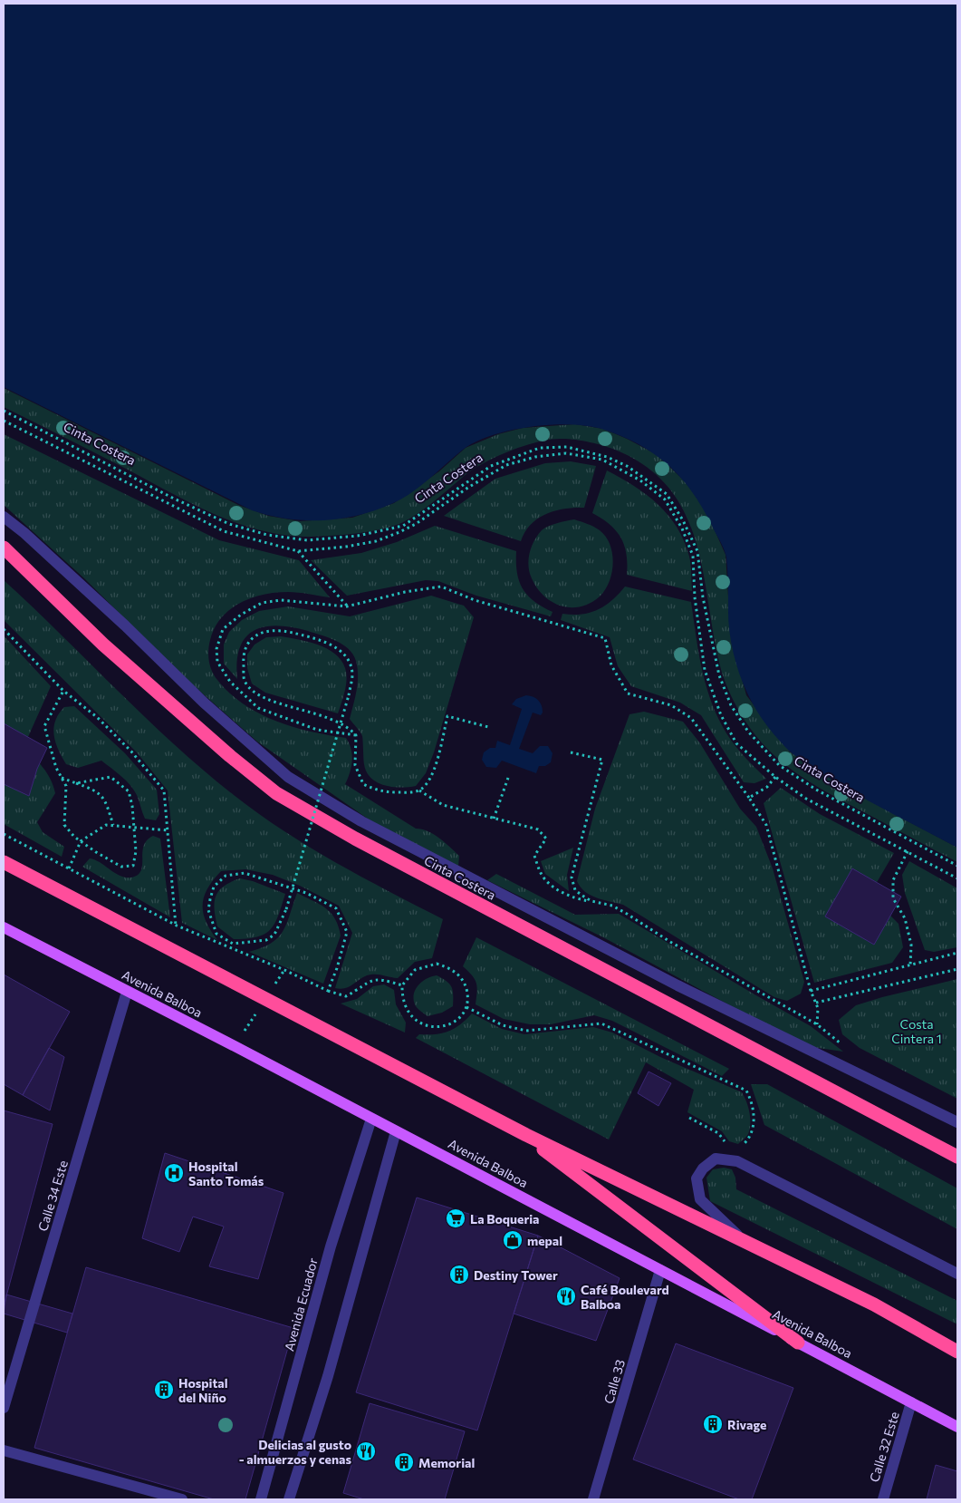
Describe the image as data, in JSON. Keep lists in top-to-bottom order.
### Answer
{
  "streets": {
    "highway": ["Cinta Costera"],
    "main road": ["Avenida Balboa"],
    "street": [
      "Calle 34 Este",
      "Avenida Ecuador",
      "Calle 33",
      "Calle 32 Este"
    ]
  },
  "crossings": [
    ["Avenida Balboa", "Calle 34 Este"],
    ["Avenida Balboa", "Avenida Ecuador"],
    ["Avenida Balboa", "Calle 33"],
    ["Avenida Balboa", "Calle 32 Este"]
  ],
  "parks": ["Costa Cintera 1"],
  "places": {
    "hospital": ["Hospital Santo Tomás"],
    "supermarket": ["La Boqueria"],
    "shop": ["mepal"],
    "building": [
      "Destiny Tower",
      "Hospital del Niño",
      "Rivage",
      "Memorial"
    ],
    "restaurant": ["Café Boulevard Balboa", "Delicias al gusto - almuerzos y cenas"]
  }
}
